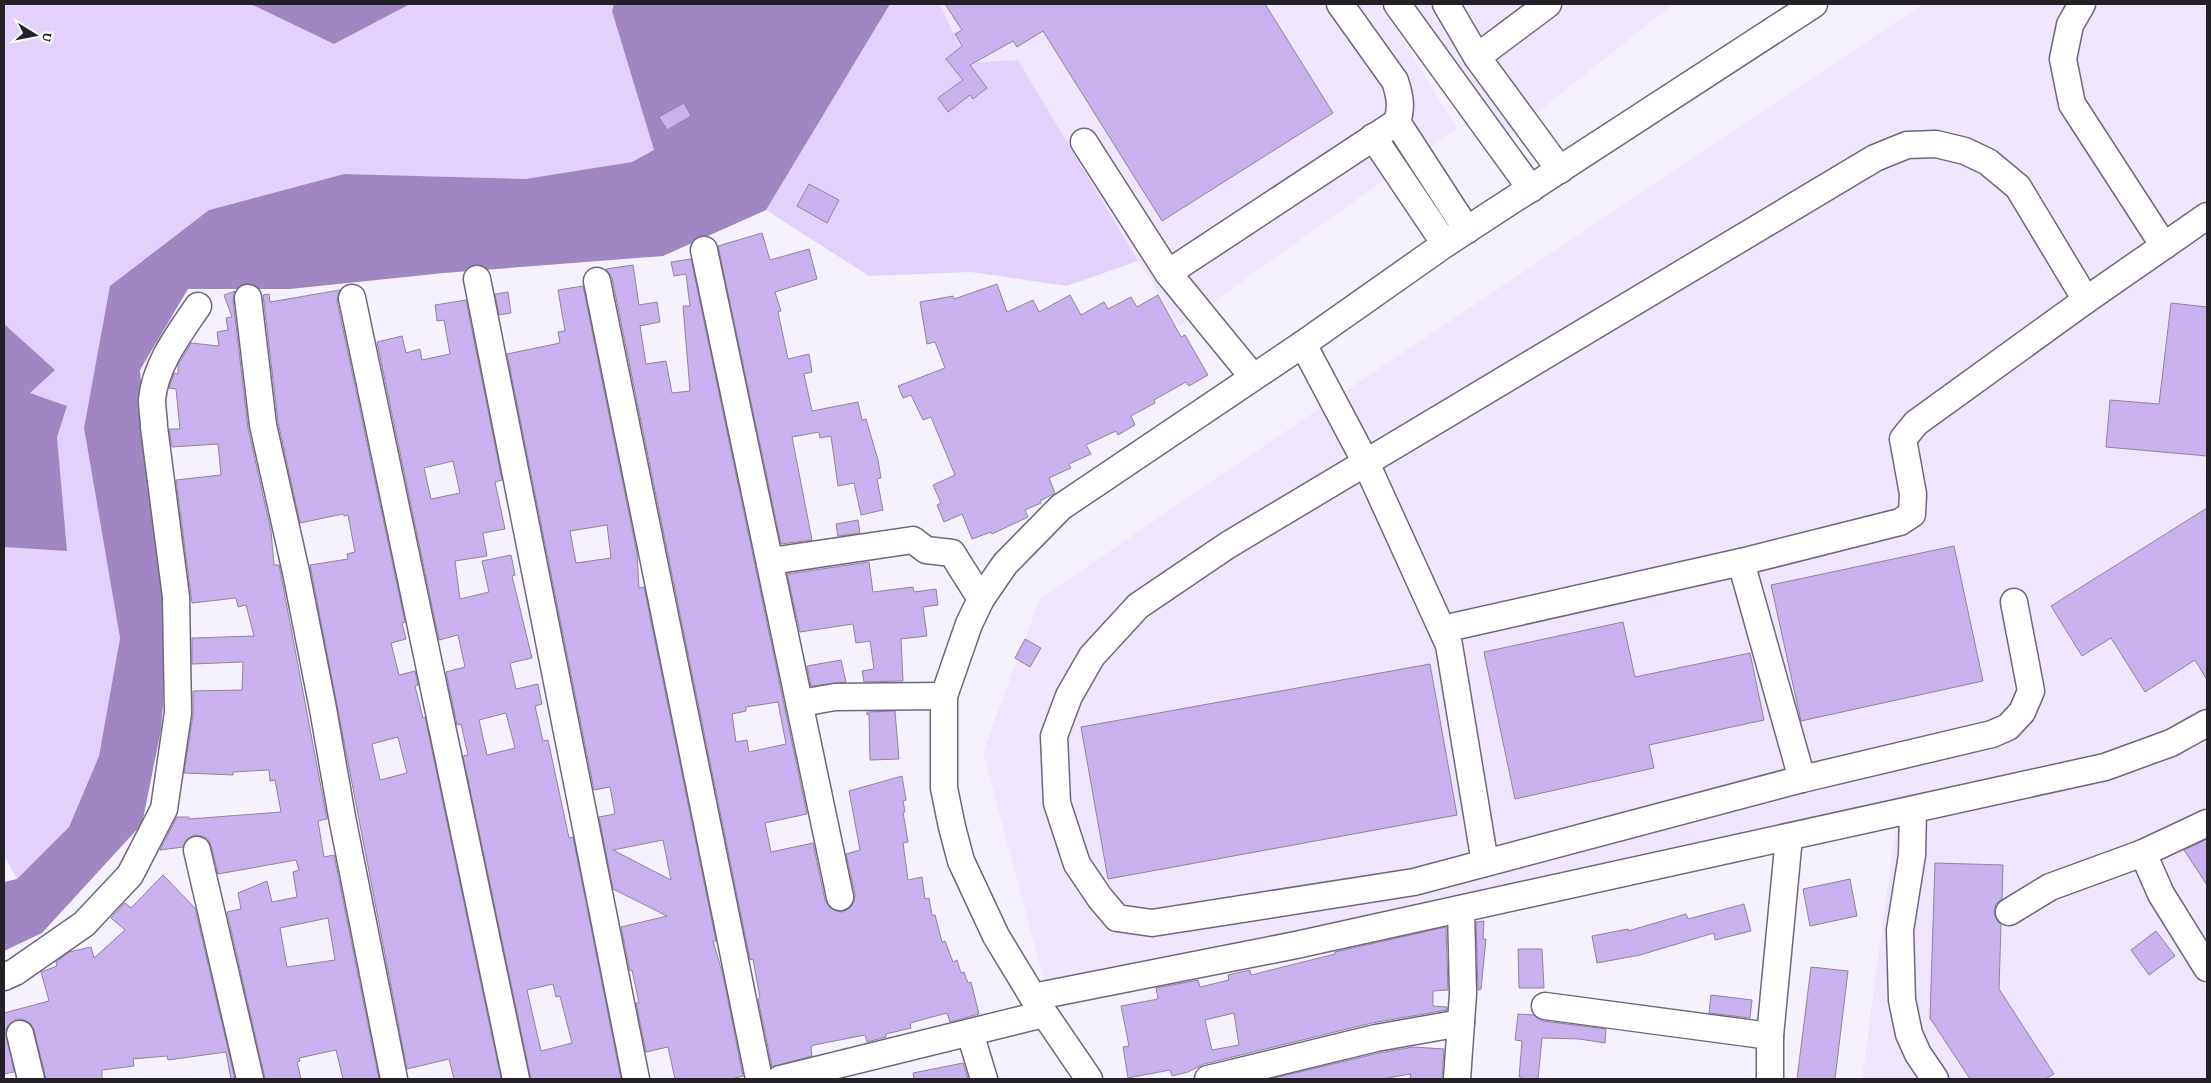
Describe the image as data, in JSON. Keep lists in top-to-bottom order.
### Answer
{
  "north": "right"
}
